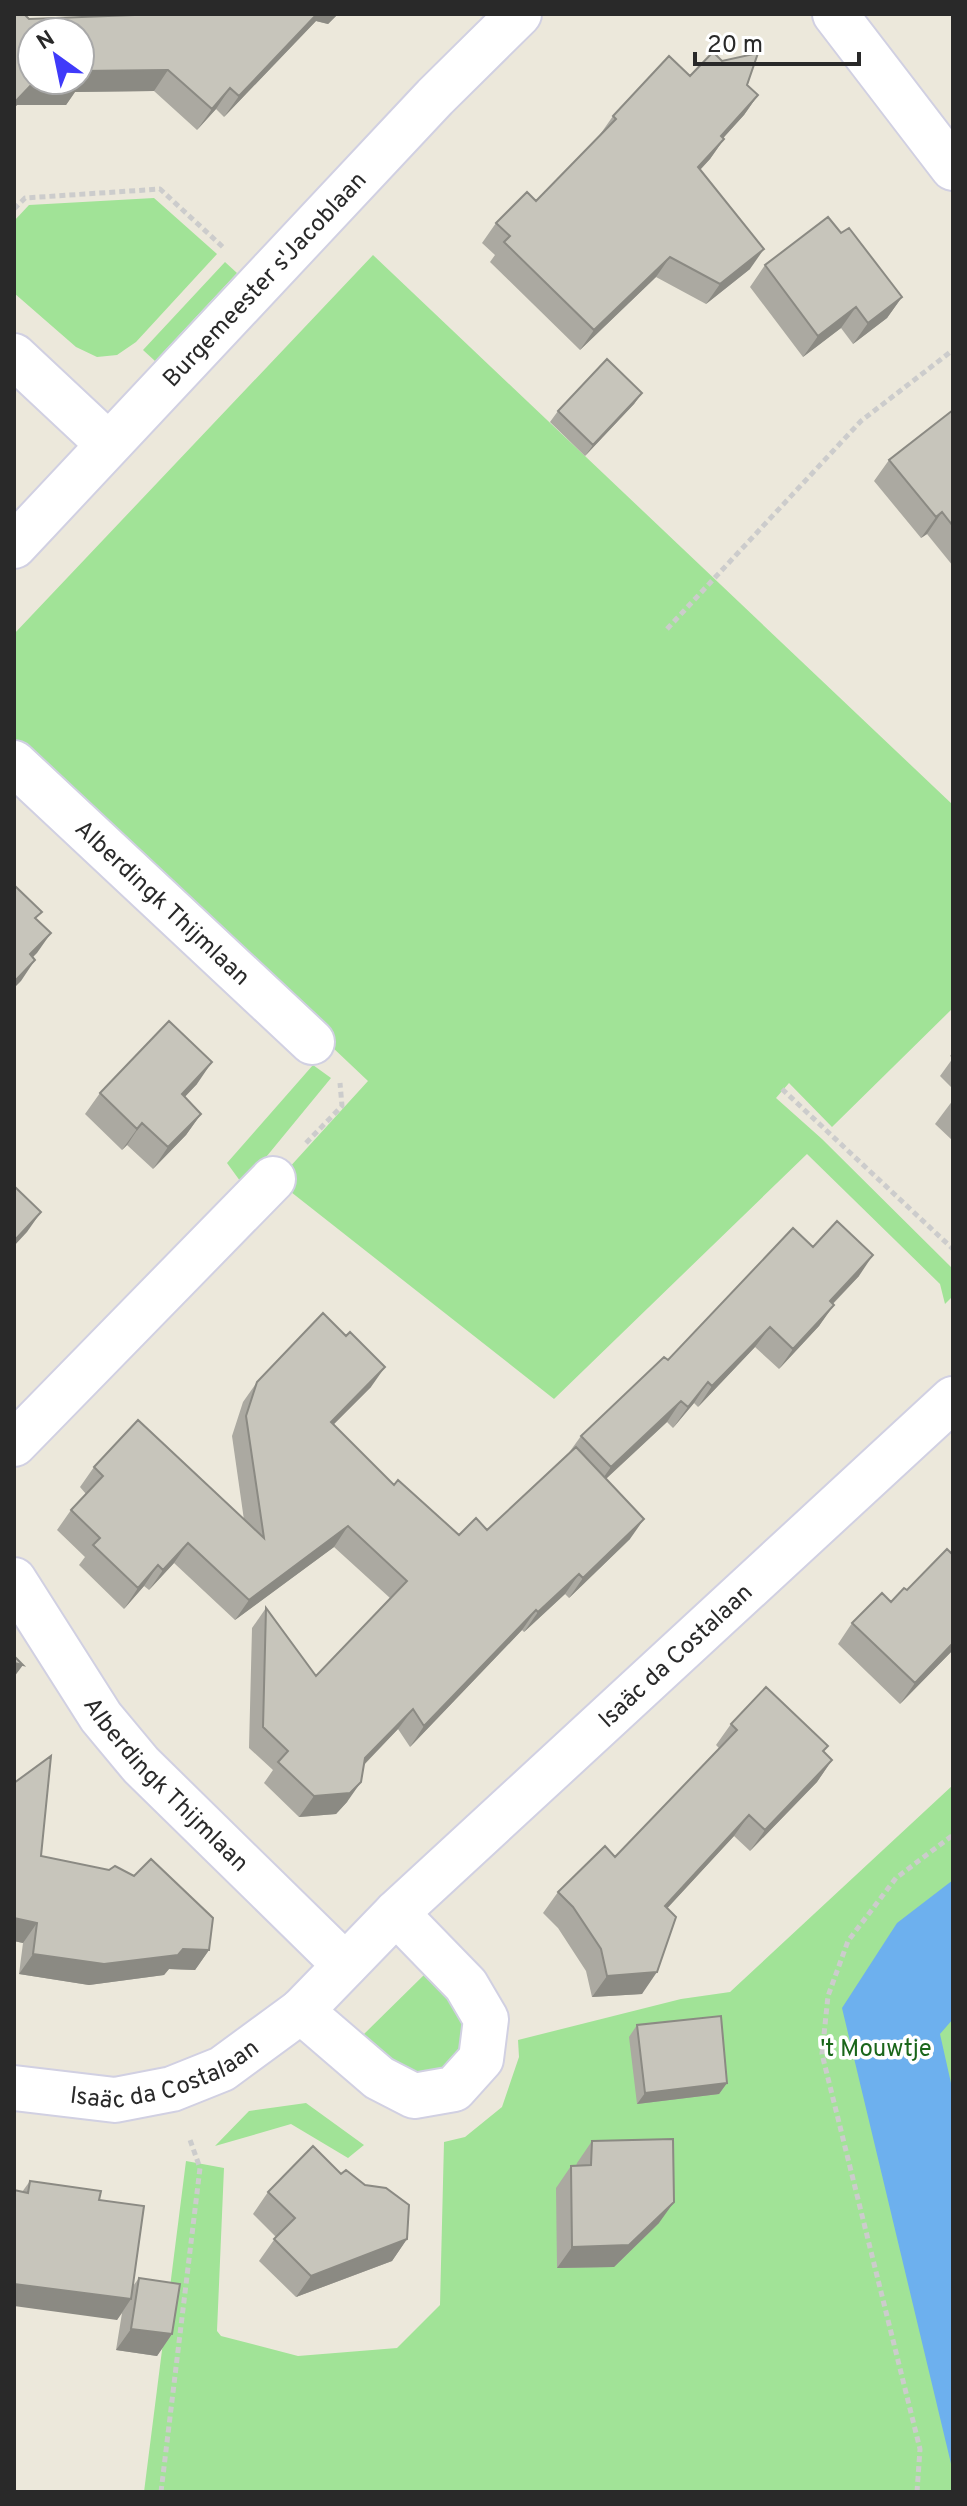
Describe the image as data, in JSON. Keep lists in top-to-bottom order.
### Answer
{
  "streets": {
    "street": ["Burgemeester s'Jacoblaan", "Alberdingk Thijmlaan", "Isaäc da Costalaan"]
  },
  "crossings": [
    ["Alberdingk Thijmlaan", "Isaäc da Costalaan"]
  ],
  "parks": ["'t Mouwtje"],
  "scale_bar": "20 m",
  "north": "top left"
}
